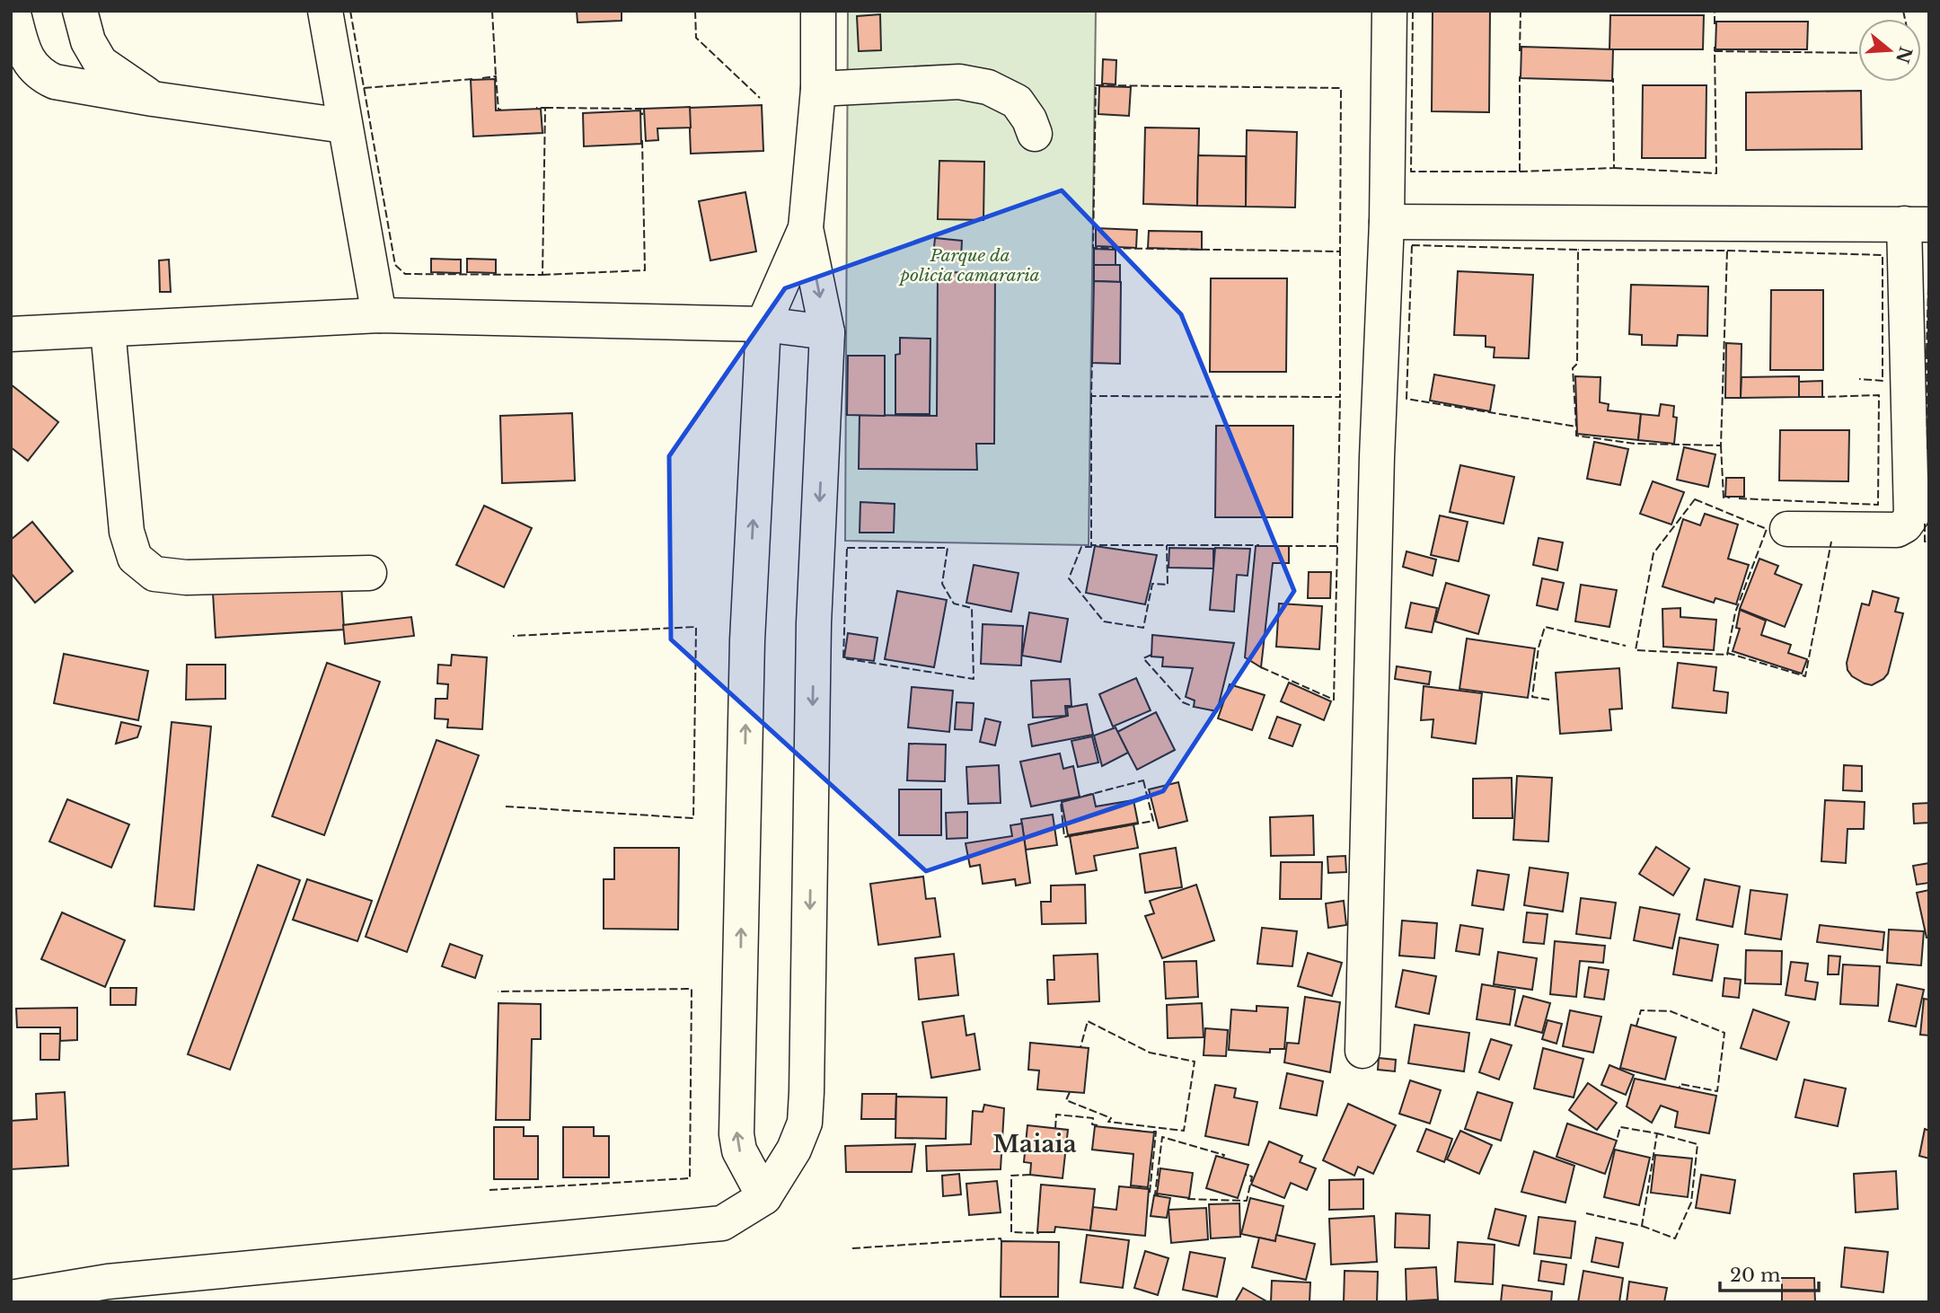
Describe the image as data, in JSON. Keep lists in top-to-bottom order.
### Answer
{
  "districts": ["Maiaia"],
  "parks": ["Parque da policia camararia"],
  "scale_bar": "20 m",
  "north": "right"
}
